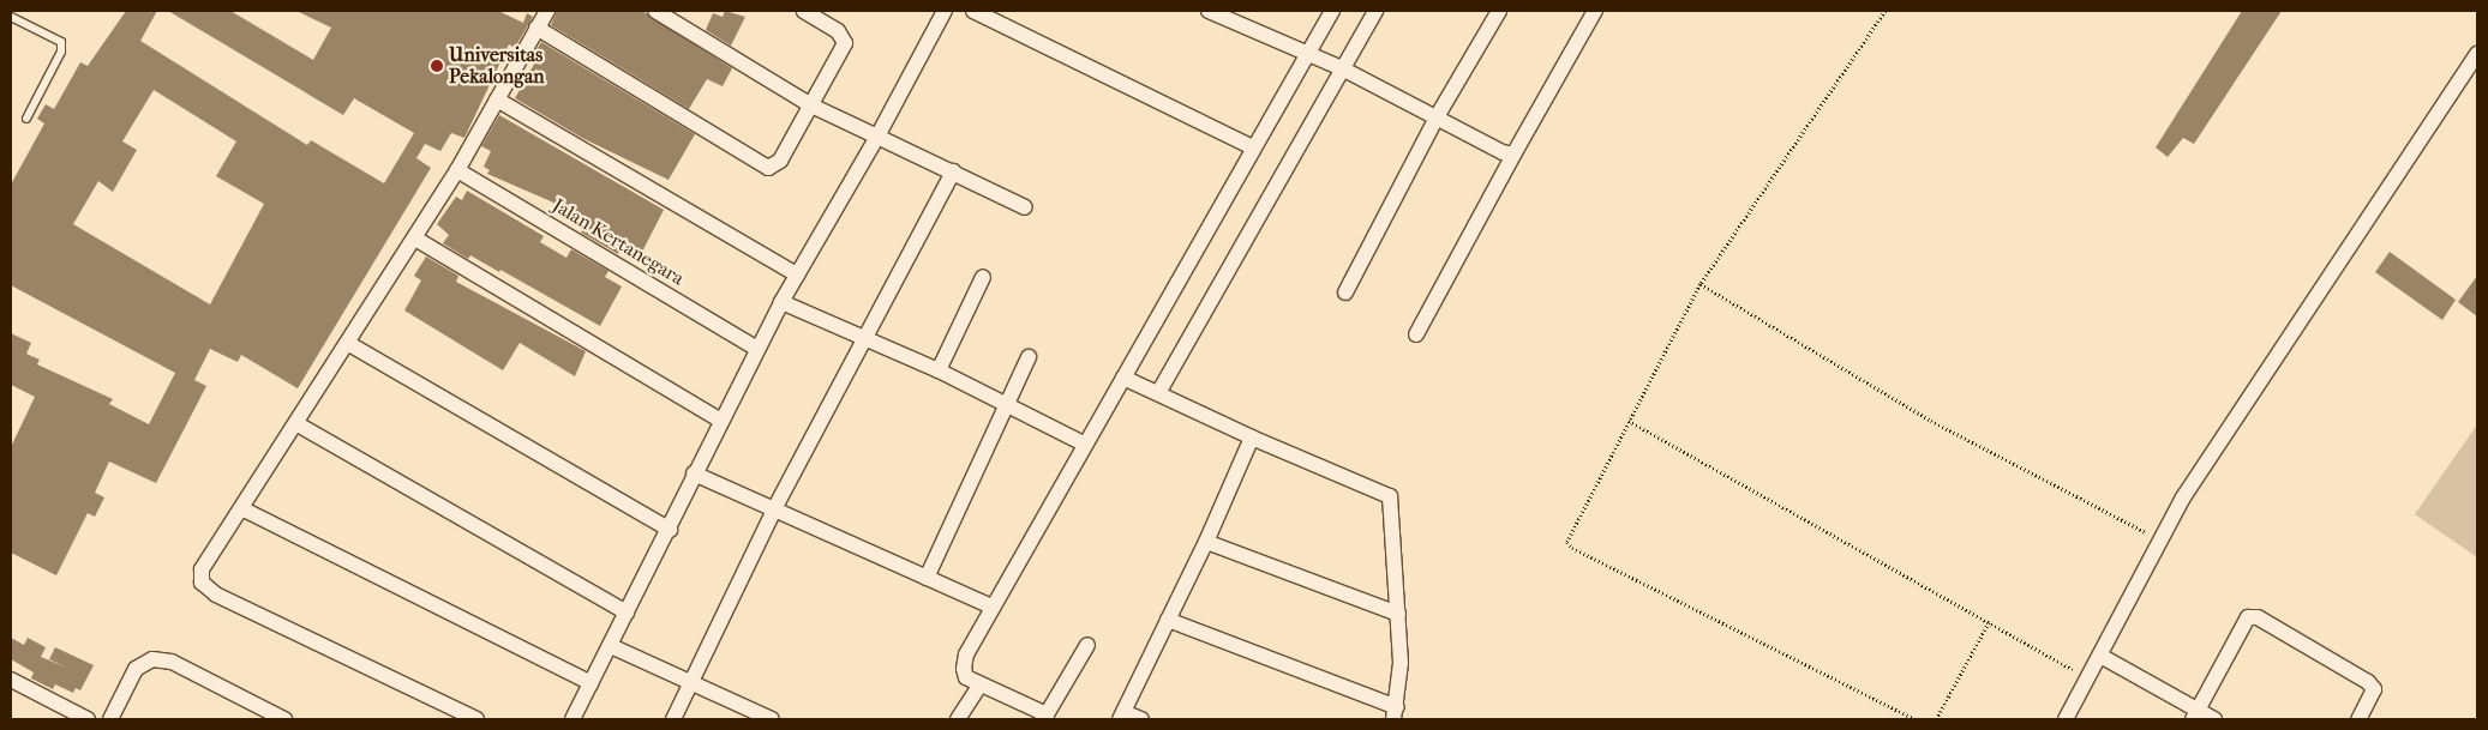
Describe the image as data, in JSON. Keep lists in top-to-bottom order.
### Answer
{
  "streets": {
    "street": ["Jalan Kertanegara"]
  },
  "places": ["Universitas Pekalongan"]
}
